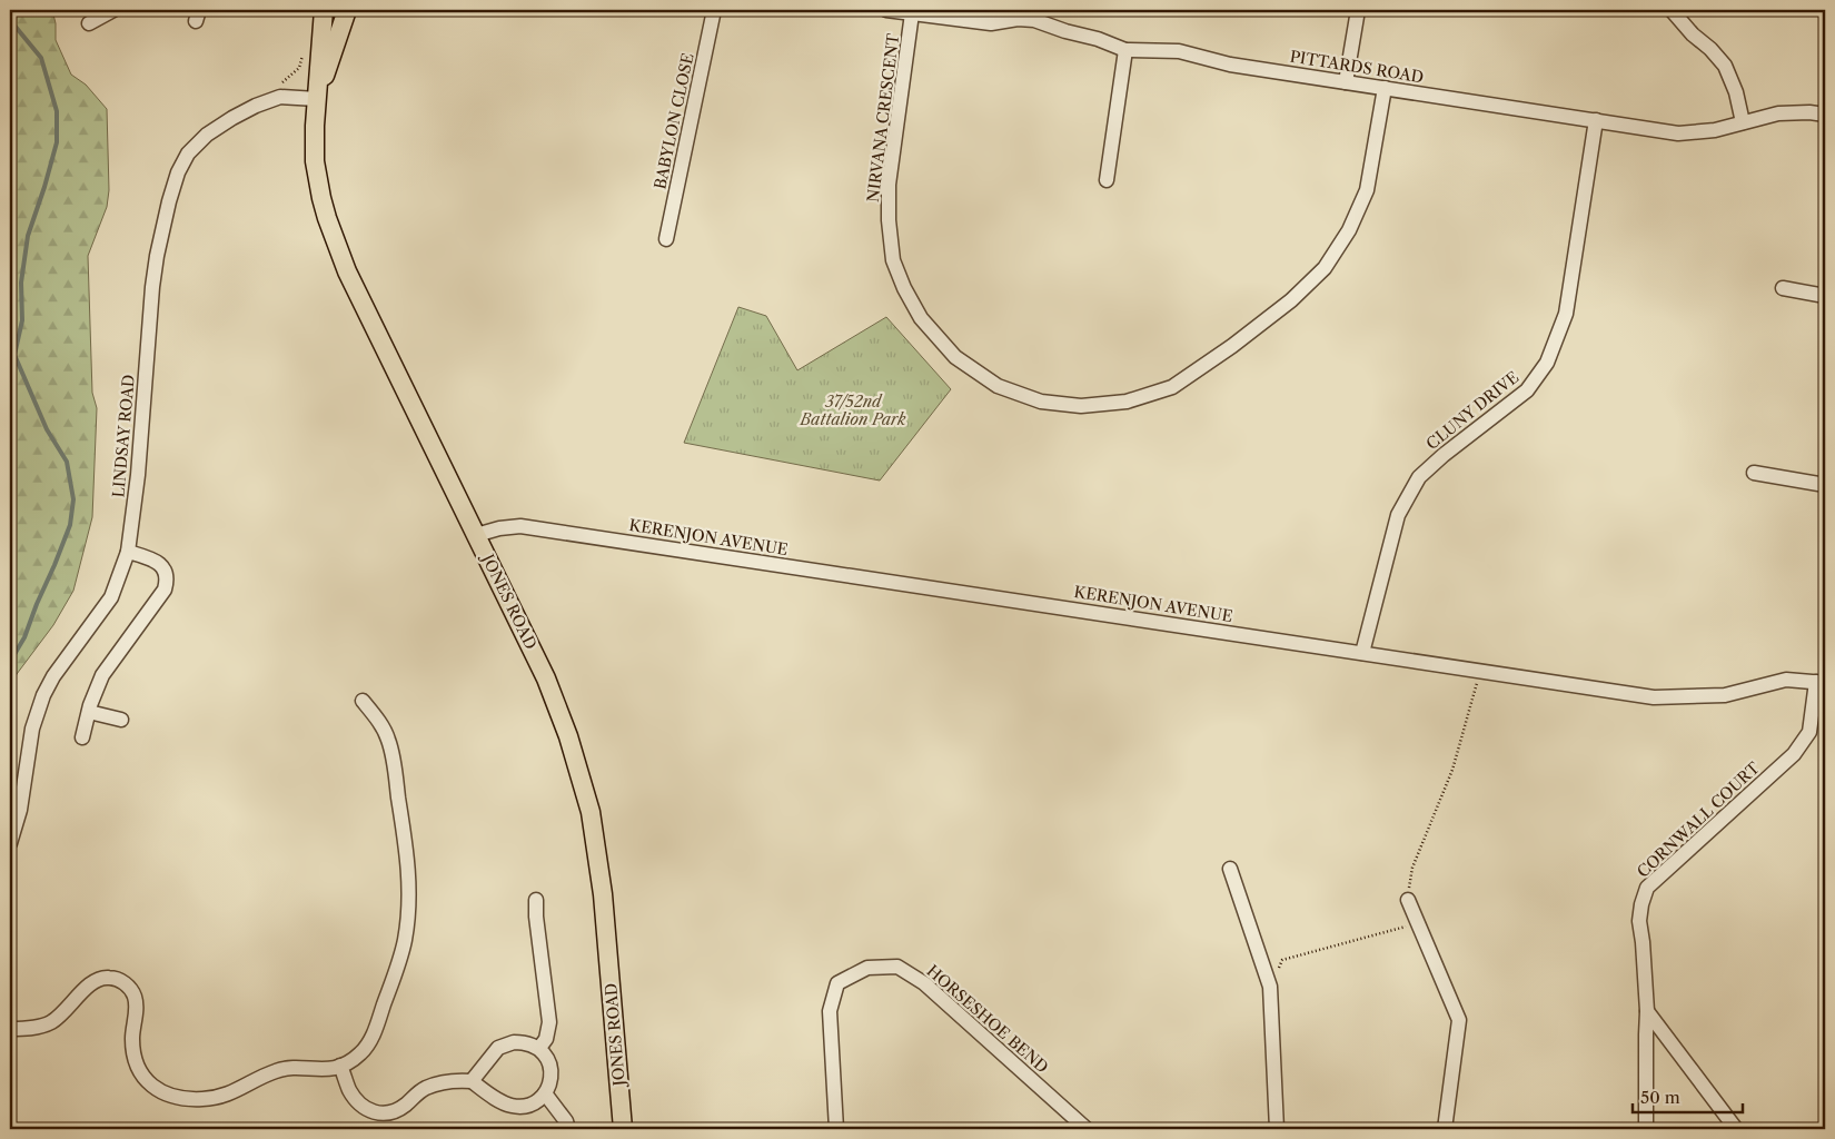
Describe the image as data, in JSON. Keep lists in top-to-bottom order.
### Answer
{
  "streets": {
    "main road": ["JONES ROAD"],
    "street": [
      "PITTARDS ROAD",
      "NIRVANA CRESCENT",
      "BABYLON CLOSE",
      "CLUNY DRIVE",
      "LINDSAY ROAD",
      "KERENJON AVENUE",
      "CORNWALL COURT",
      "HORSESHOE BEND"
    ]
  },
  "crossings": [
    ["PITTARDS ROAD", "NIRVANA CRESCENT"],
    ["PITTARDS ROAD", "CLUNY DRIVE"],
    ["CLUNY DRIVE", "KERENJON AVENUE"],
    ["LINDSAY ROAD", "JONES ROAD"],
    ["KERENJON AVENUE", "JONES ROAD"],
    ["KERENJON AVENUE", "CORNWALL COURT"]
  ],
  "parks": ["37/52nd Battalion Park"],
  "scale_bar": "50 m"
}
